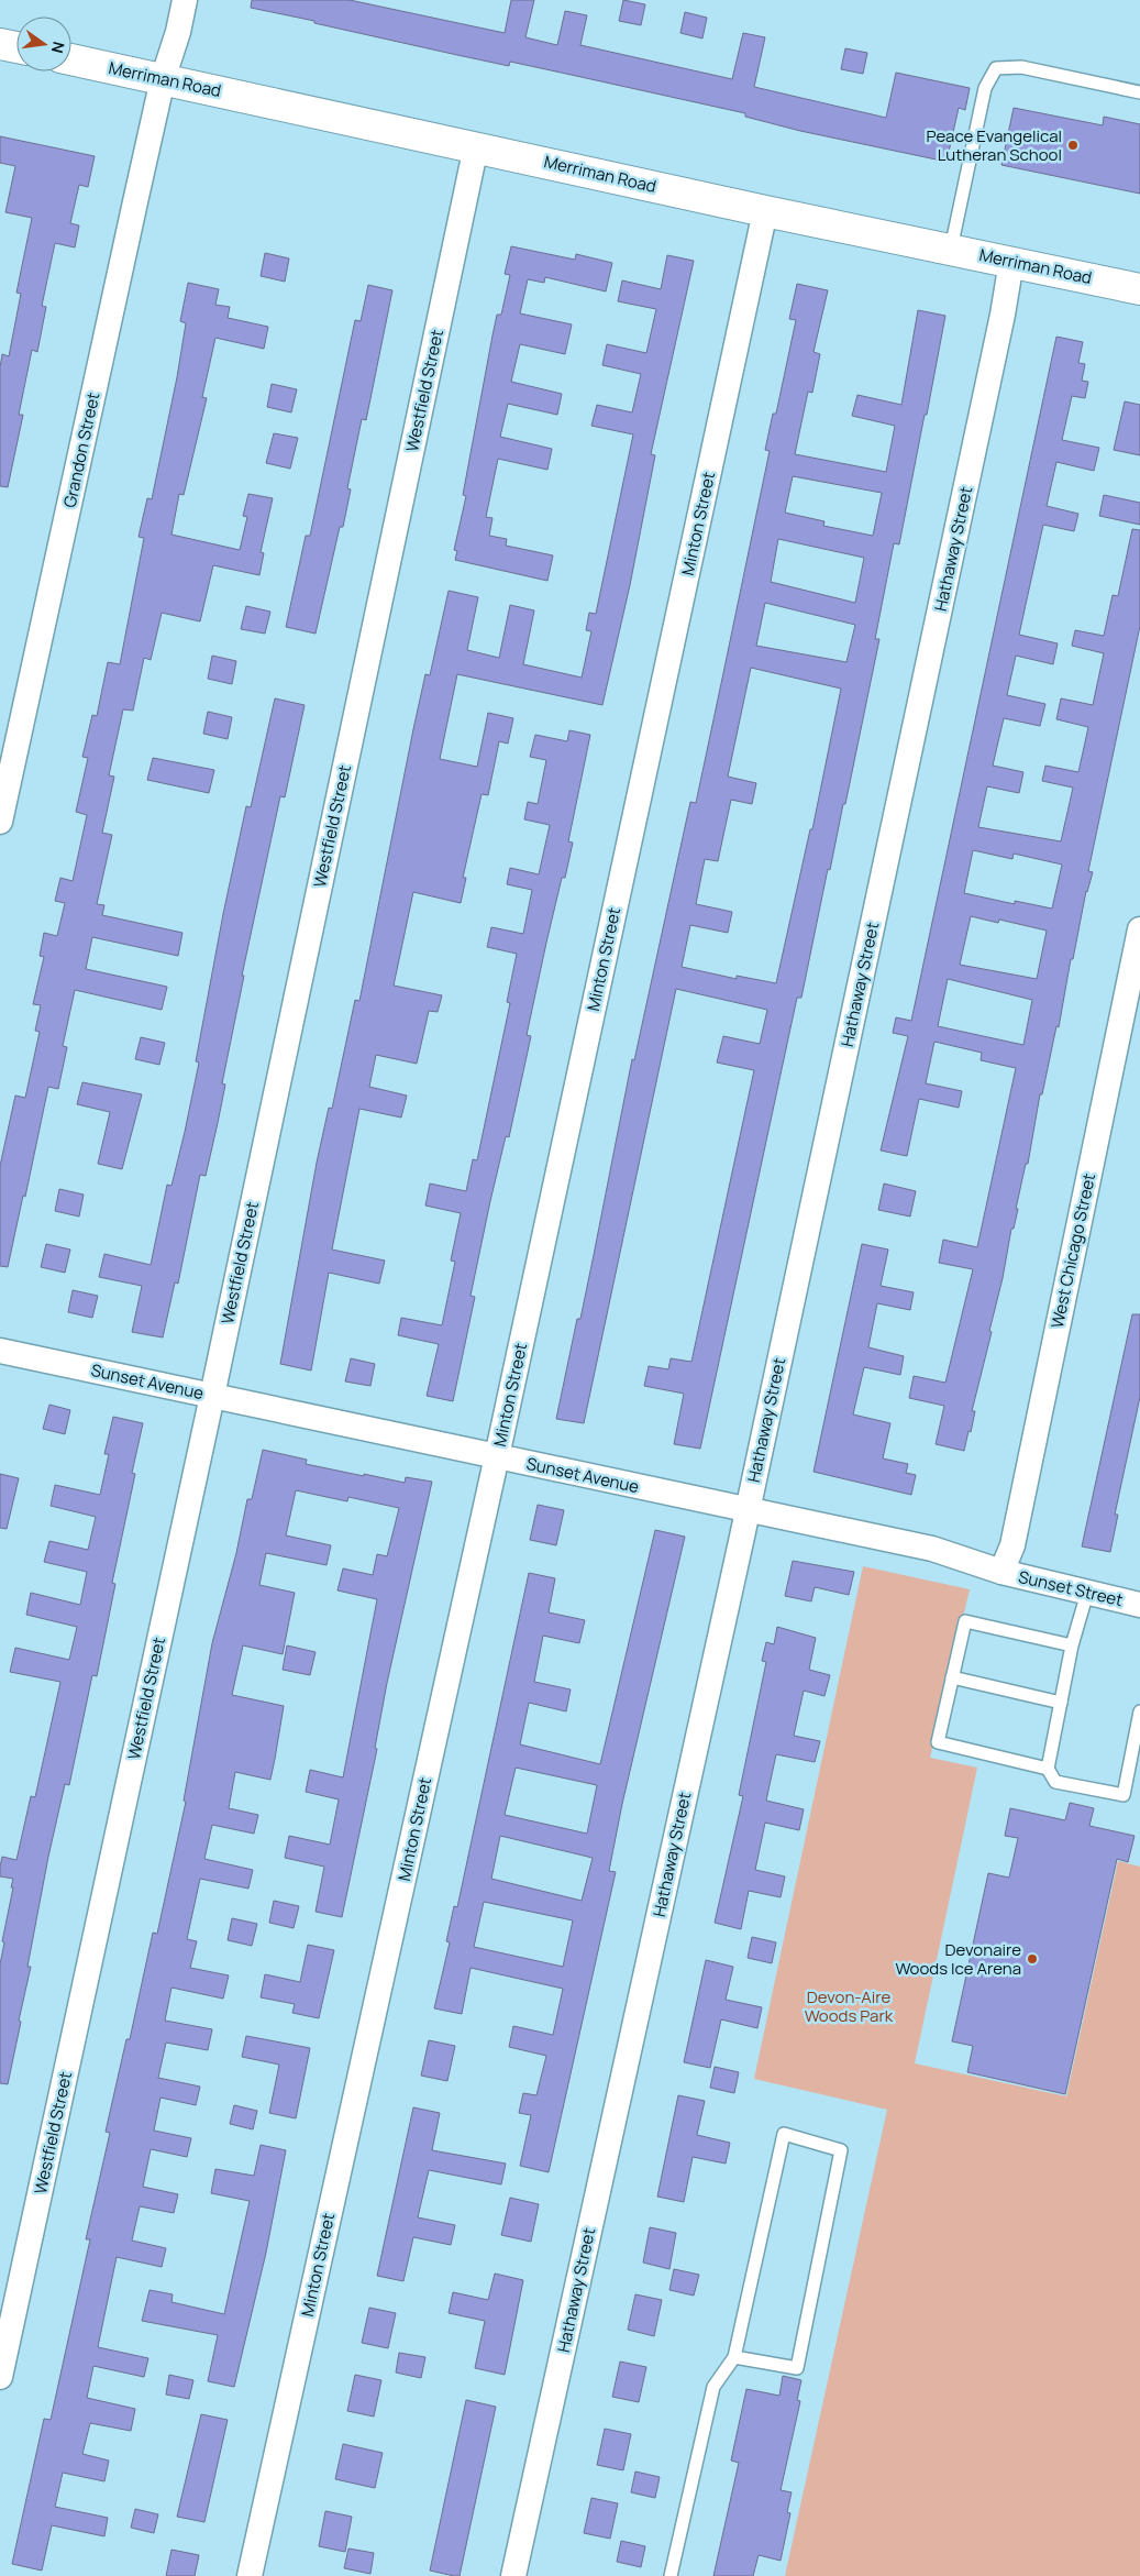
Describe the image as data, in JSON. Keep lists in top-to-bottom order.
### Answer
{
  "streets": {
    "main road": ["Merriman Road"],
    "street": [
      "Westfield Street",
      "Grandon Street",
      "Minton Street",
      "Hathaway Street",
      "West Chicago Street",
      "Sunset Avenue",
      "Sunset Street"
    ]
  },
  "crossings": [
    ["Merriman Road", "Westfield Street"],
    ["Merriman Road", "Grandon Street"],
    ["Merriman Road", "Minton Street"],
    ["Merriman Road", "Hathaway Street"],
    ["Westfield Street", "Sunset Avenue"],
    ["Minton Street", "Sunset Avenue"],
    ["Hathaway Street", "Sunset Avenue"],
    ["West Chicago Street", "Sunset Avenue"],
    ["West Chicago Street", "Sunset Street"],
    ["Sunset Avenue", "Sunset Street"]
  ],
  "parks": ["Devon-Aire Woods Park"],
  "places": ["Peace Evangelical Lutheran School", "Devonaire Woods Ice Arena"],
  "north": "right"
}
